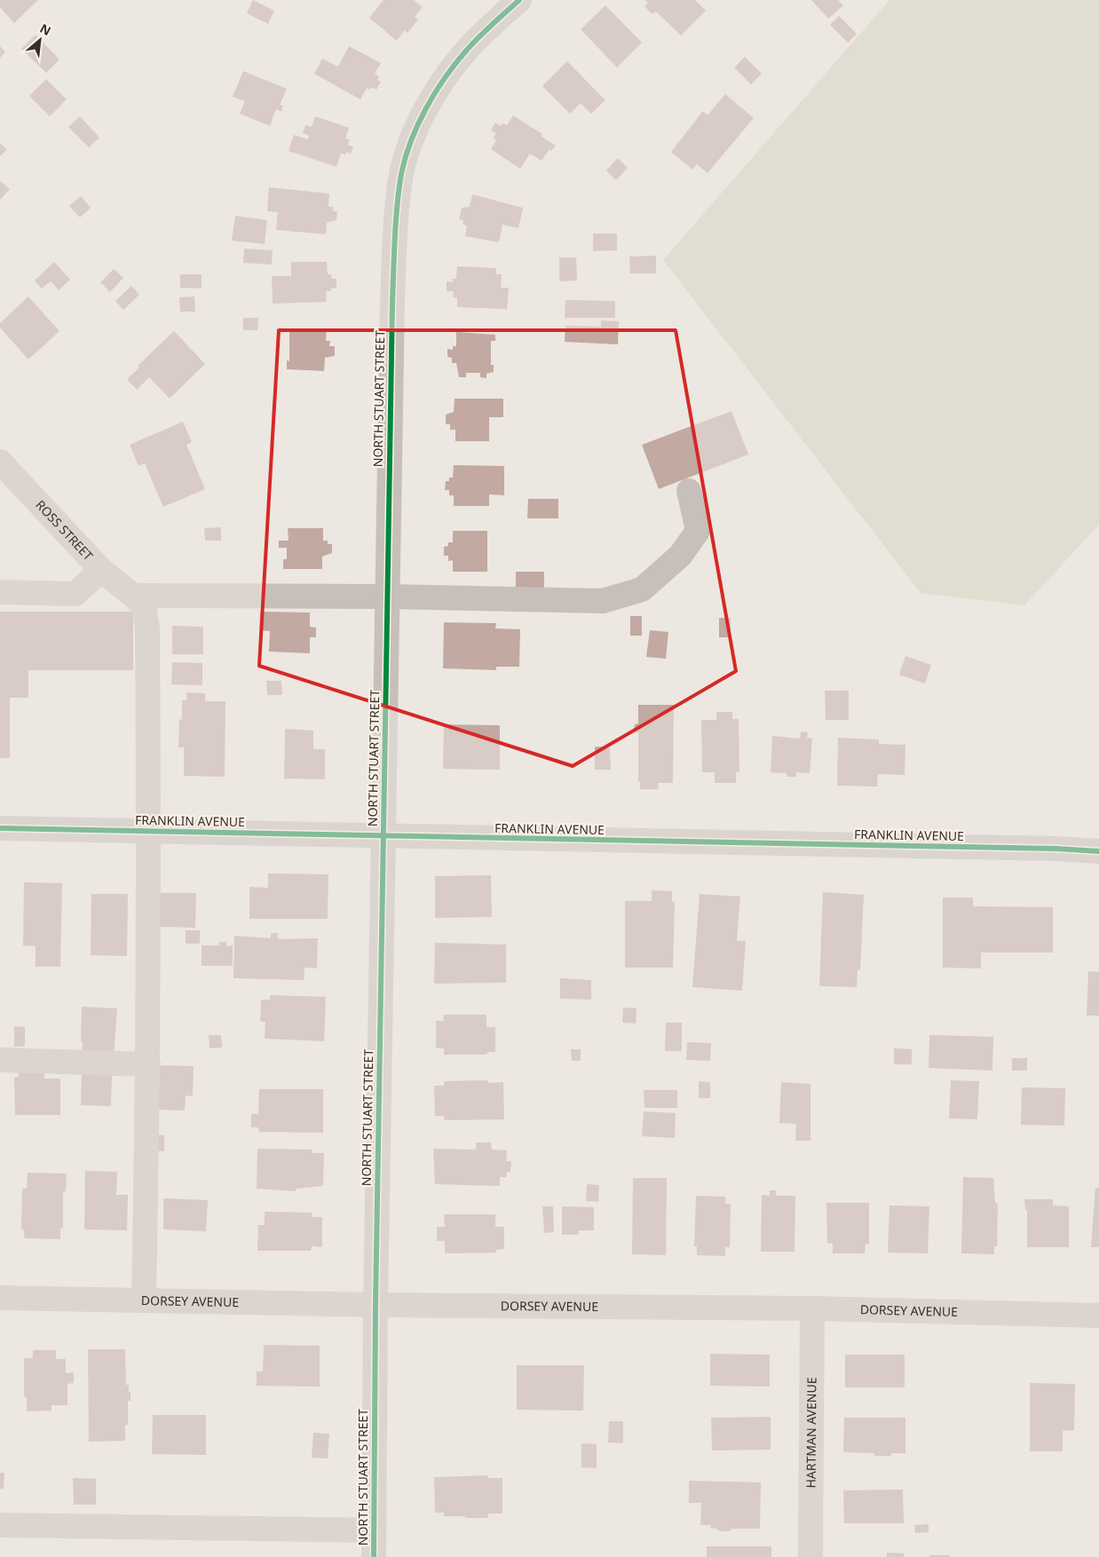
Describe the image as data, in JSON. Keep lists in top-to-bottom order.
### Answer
{
  "streets": {
    "street": [
      "NORTH STUART STREET",
      "ROSS STREET",
      "FRANKLIN AVENUE",
      "DORSEY AVENUE",
      "HARTMAN AVENUE"
    ]
  },
  "crossings": [
    ["NORTH STUART STREET", "FRANKLIN AVENUE"],
    ["NORTH STUART STREET", "DORSEY AVENUE"],
    ["ROSS STREET", "FRANKLIN AVENUE"],
    ["ROSS STREET", "DORSEY AVENUE"],
    ["DORSEY AVENUE", "HARTMAN AVENUE"]
  ],
  "north": "top right"
}
